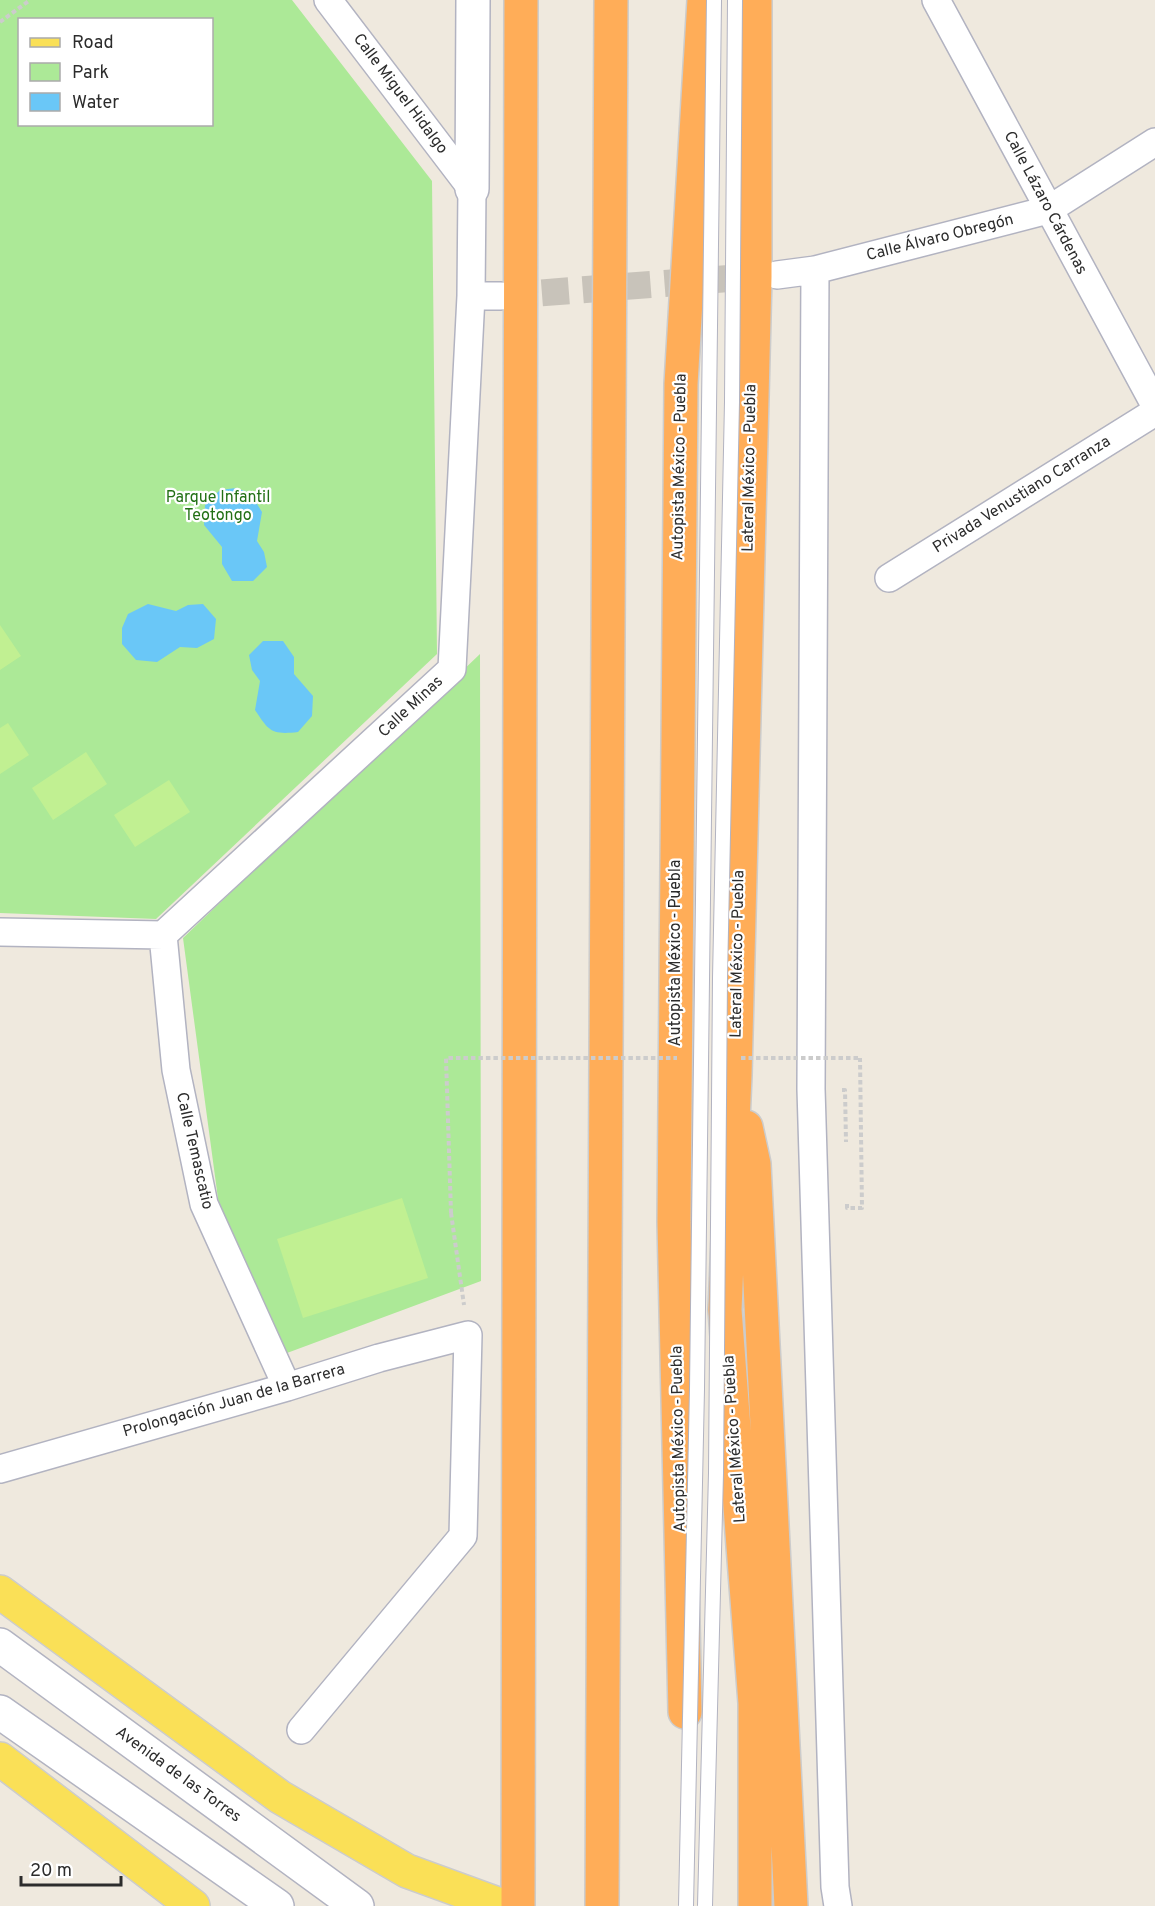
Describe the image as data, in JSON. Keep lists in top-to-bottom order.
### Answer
{
  "streets": {
    "highway": ["Autopista México - Puebla", "Lateral México - Puebla"],
    "main road": ["Avenida de las Torres"],
    "street": [
      "Calle Miguel Hidalgo",
      "Calle Lázaro Cárdenas",
      "Calle Álvaro Obregón",
      "Privada Venustiano Carranza",
      "Calle Minas",
      "Calle Temascatio",
      "Prolongación Juan de la Barrera"
    ]
  },
  "crossings": [
    ["Calle Miguel Hidalgo", "Calle Minas"],
    ["Calle Lázaro Cárdenas", "Calle Álvaro Obregón"],
    ["Calle Minas", "Calle Temascatio"],
    ["Calle Temascatio", "Prolongación Juan de la Barrera"]
  ],
  "parks": ["Parque Infantil Teotongo"],
  "legend": ["Road", "Park", "Water"],
  "scale_bar": "20 m"
}
